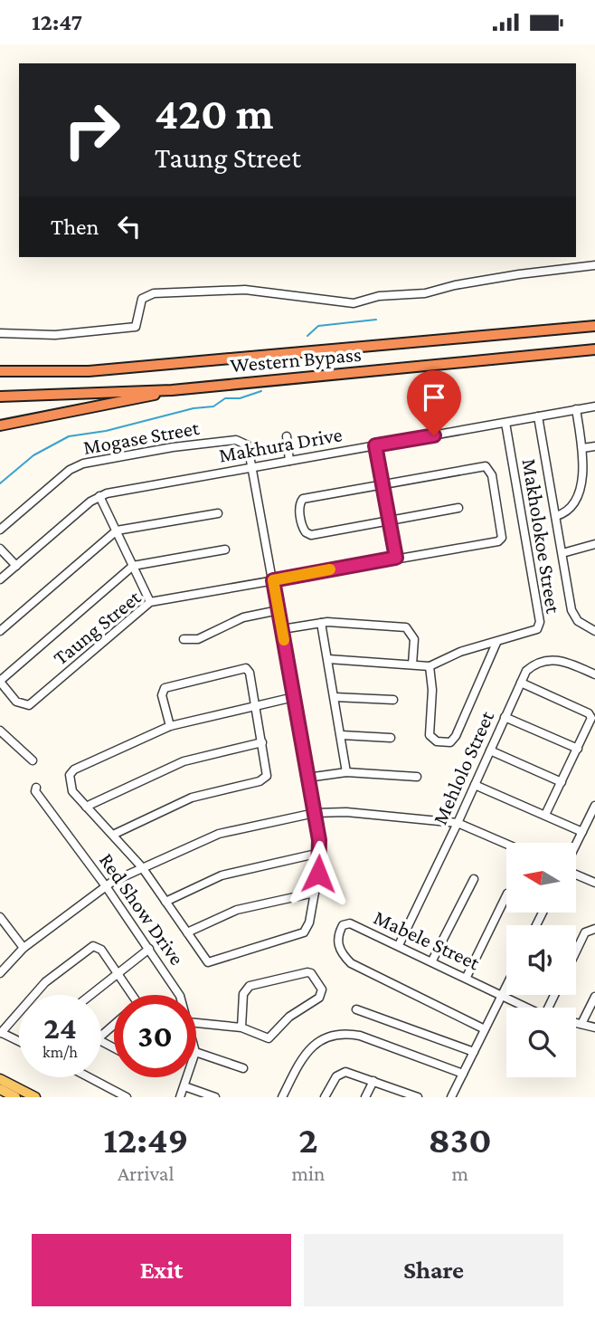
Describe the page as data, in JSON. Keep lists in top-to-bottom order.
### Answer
{
  "streets": {
    "highway": ["Western Bypass"],
    "street": [
      "Mogase Street",
      "Makhura Drive",
      "Makholokoe Street",
      "Taung Street",
      "Mehlolo Street",
      "Red Show Drive",
      "Mabele Street"
    ]
  },
  "crossings": [
    ["Mogase Street", "Makhura Drive"],
    ["Mogase Street", "Taung Street"],
    ["Makhura Drive", "Makholokoe Street"],
    ["Mehlolo Street", "Mabele Street"]
  ],
  "north": "left",
  "page": {
    "status": "12:47",
    "turn": ["420 m", "Taung Street"],
    "then": "Then",
    "speed": "24 km/h",
    "limit": "30",
    "eta": [
      "12:49",
      "Arrival",
      "2",
      "min",
      "830",
      "m"
    ],
    "buttons": ["Exit", "Share"]
  }
}
